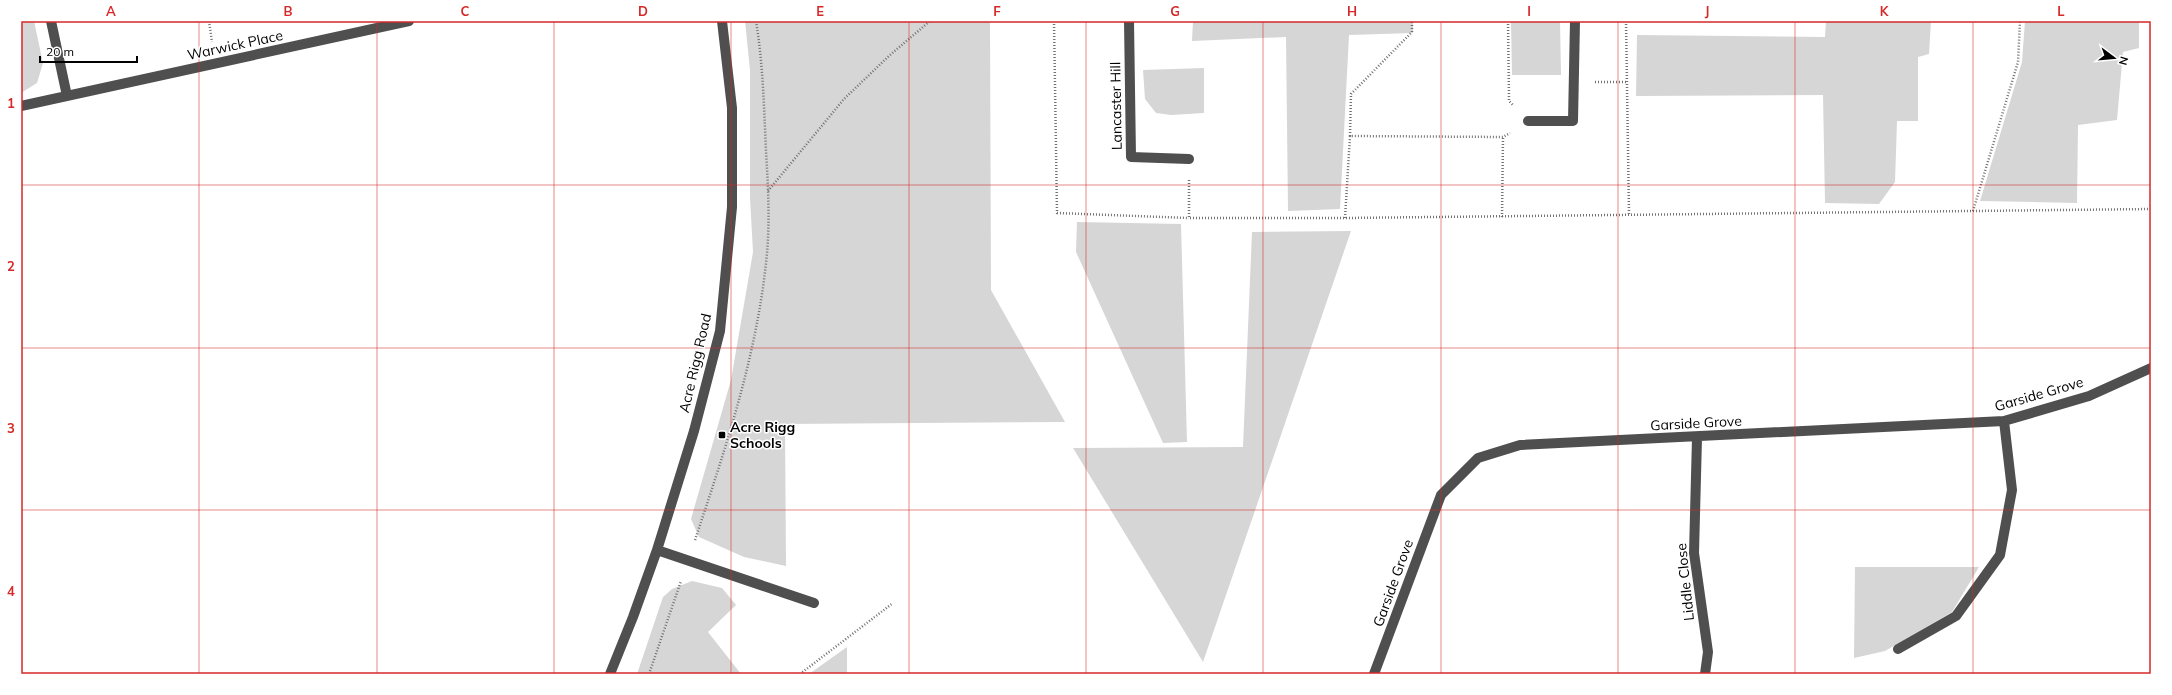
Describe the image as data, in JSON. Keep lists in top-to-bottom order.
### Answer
{
  "streets": {
    "street": [
      "Warwick Place",
      "Lancaster Hill",
      "Acre Rigg Road",
      "Garside Grove",
      "Liddle Close"
    ]
  },
  "crossings": [
    ["Garside Grove", "Liddle Close"]
  ],
  "places": {
    "transit": ["Acre Rigg Schools"]
  },
  "scale_bar": "20 m",
  "north": "right",
  "grid": {
    "columns": [
      "A",
      "B",
      "C",
      "D",
      "E",
      "F",
      "G",
      "H",
      "I",
      "J",
      "K",
      "L"
    ],
    "rows": [
      "1",
      "2",
      "3",
      "4"
    ]
  }
}
